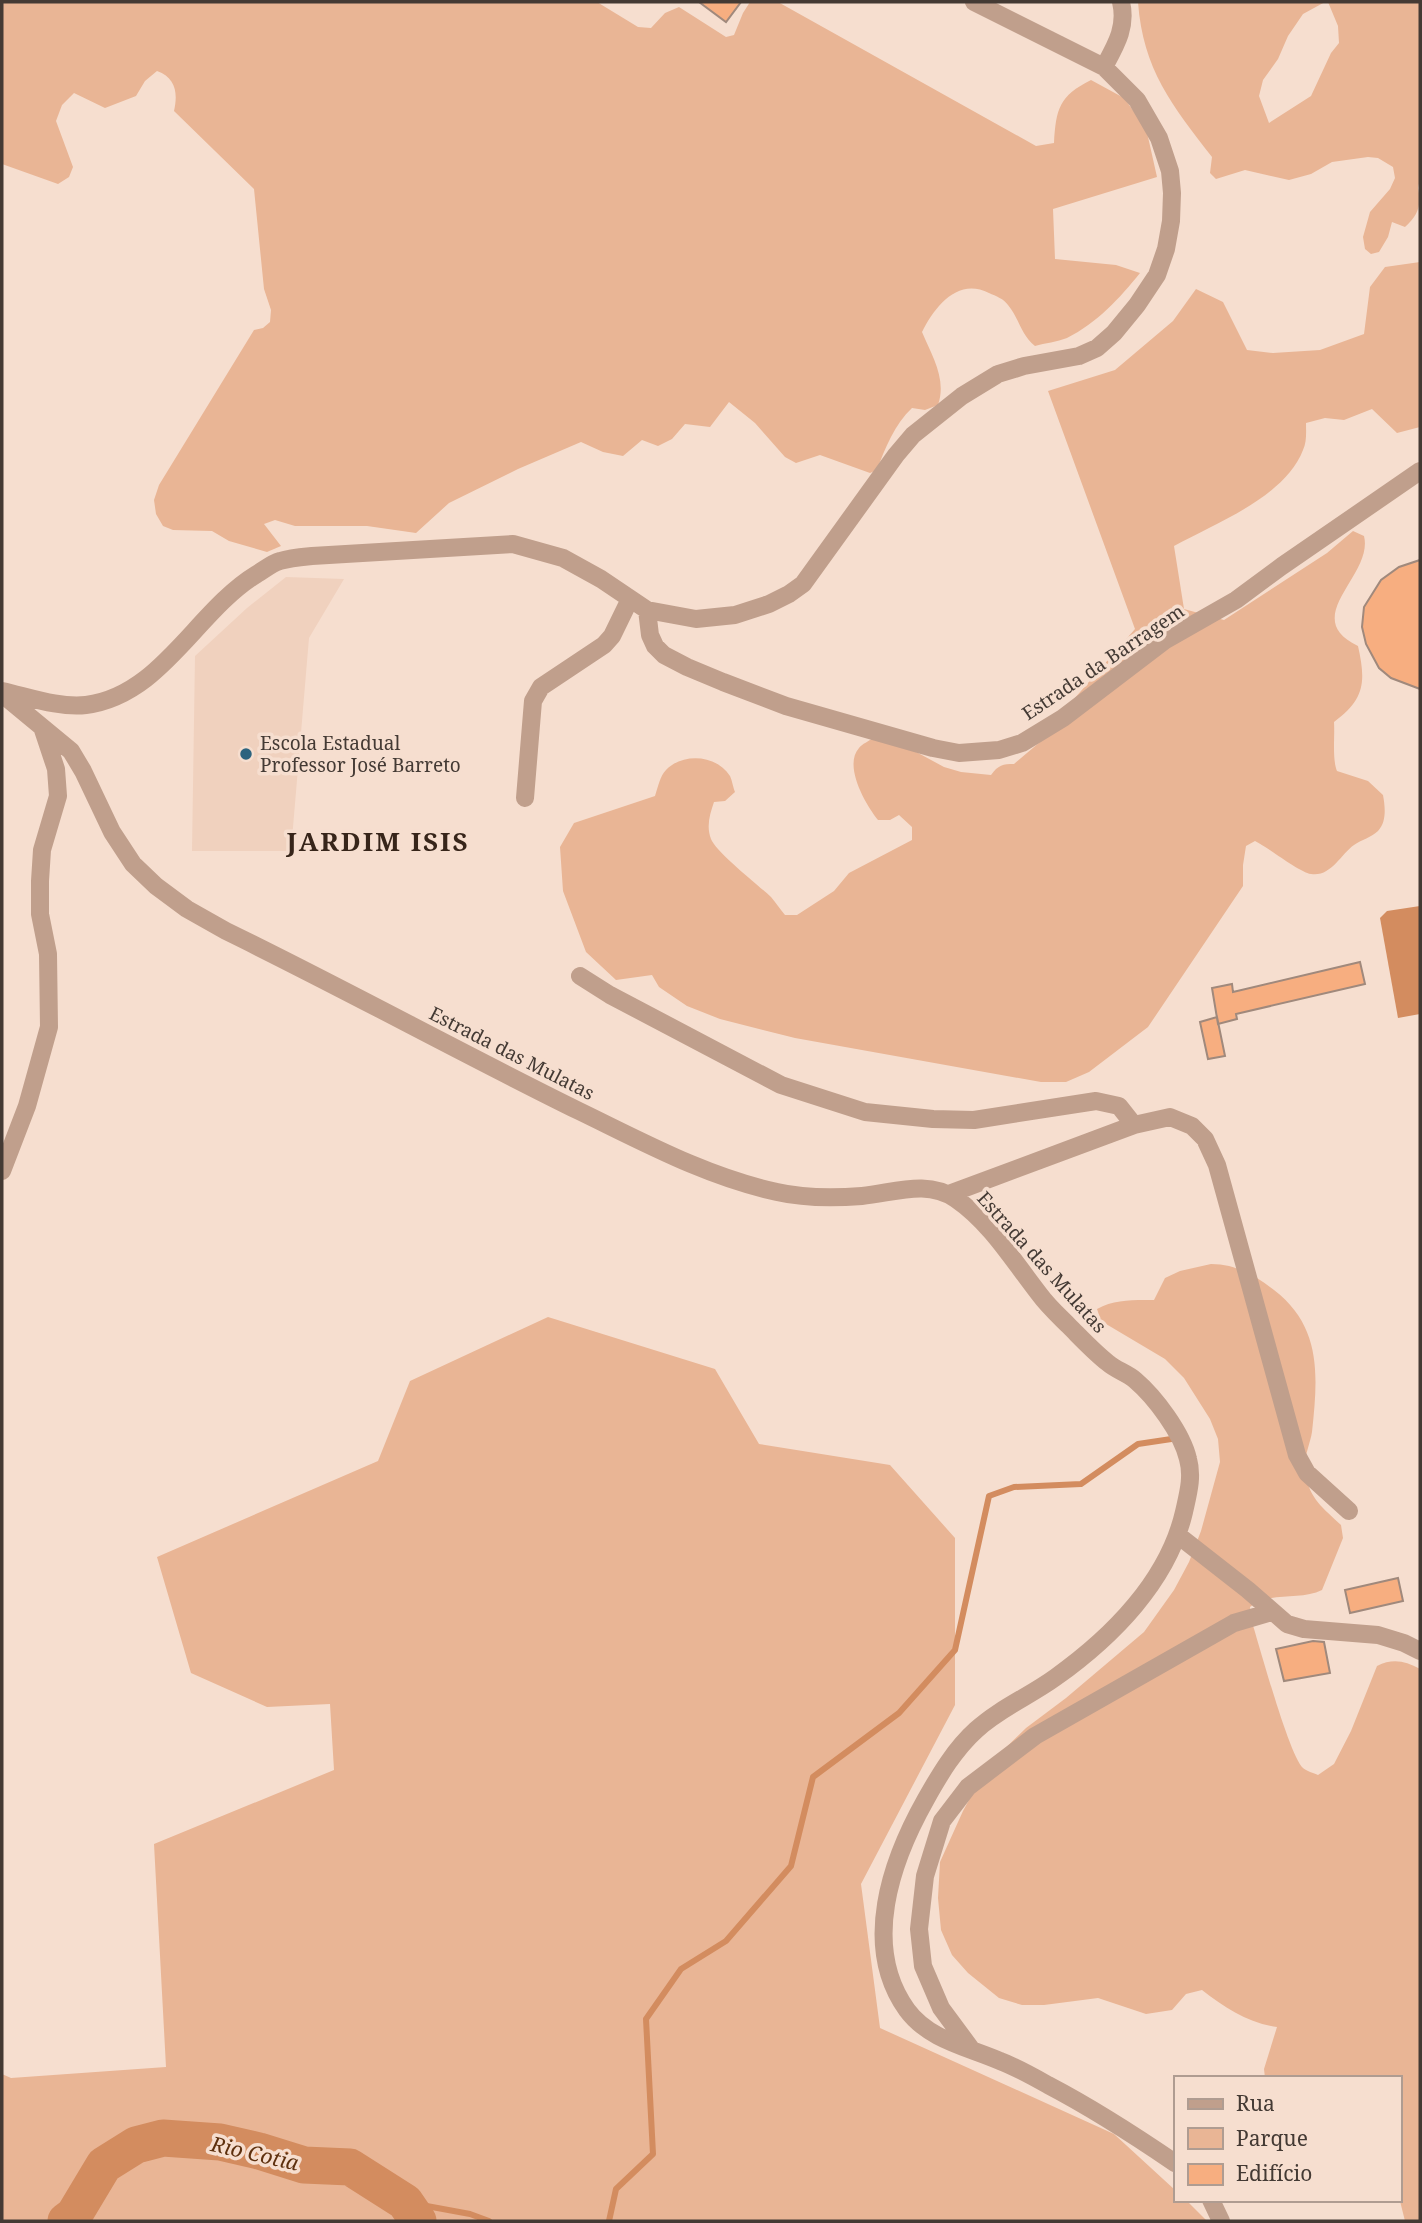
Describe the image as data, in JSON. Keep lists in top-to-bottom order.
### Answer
{
  "streets": {
    "street": ["Estrada da Barragem", "Estrada das Mulatas"]
  },
  "districts": ["JARDIM ISIS"],
  "water": ["Rio Cotia"],
  "places": ["Escola Estadual Professor José Barreto"],
  "legend": ["Rua", "Parque", "Edifício"]
}
